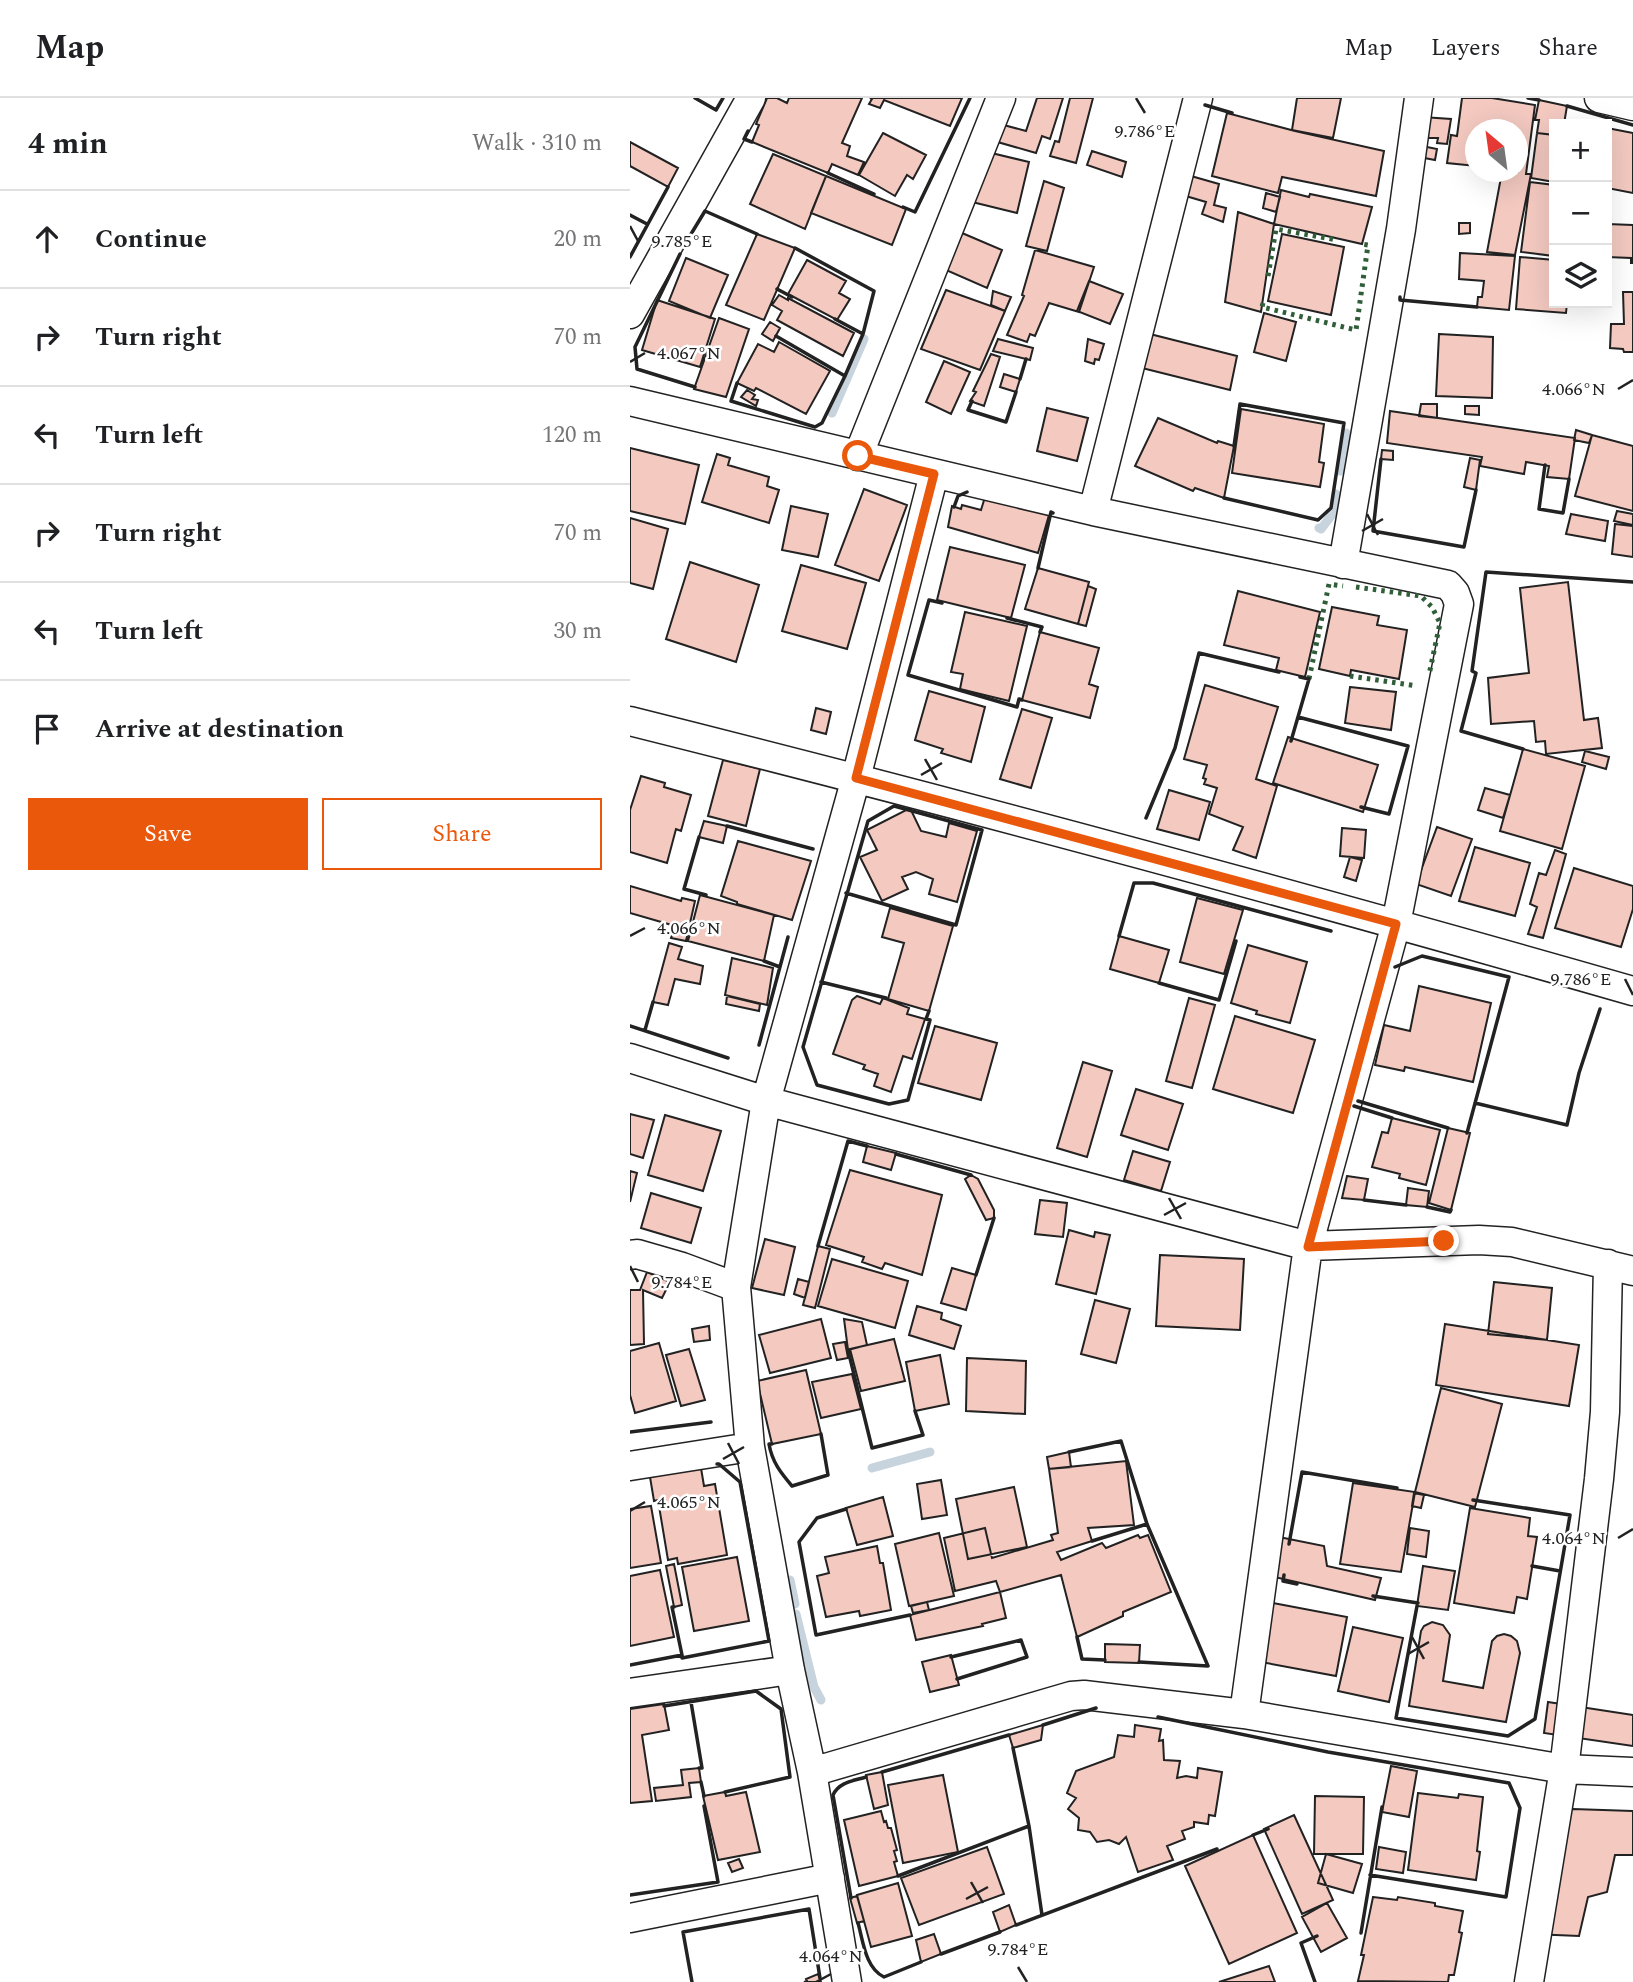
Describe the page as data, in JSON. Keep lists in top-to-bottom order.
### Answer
{
  "north": "top left",
  "page": {
    "header": "Map",
    "nav": ["Map", "Layers", "Share"],
    "heading": ["4 min", "Walk · 310 m"],
    "map_buttons": ["+", "−"],
    "list": [
      ["Continue", "20 m"],
      ["Turn right", "70 m"],
      ["Turn left", "120 m"],
      ["Turn right", "70 m"],
      ["Turn left", "30 m"],
      "Arrive at destination"
    ],
    "buttons": ["Save", "Share"]
  },
  "coordinates": [
    "9.786°E",
    "9.785°E",
    "4.067°N",
    "4.066°N",
    "9.784°E",
    "4.065°N",
    "4.064°N"
  ]
}
